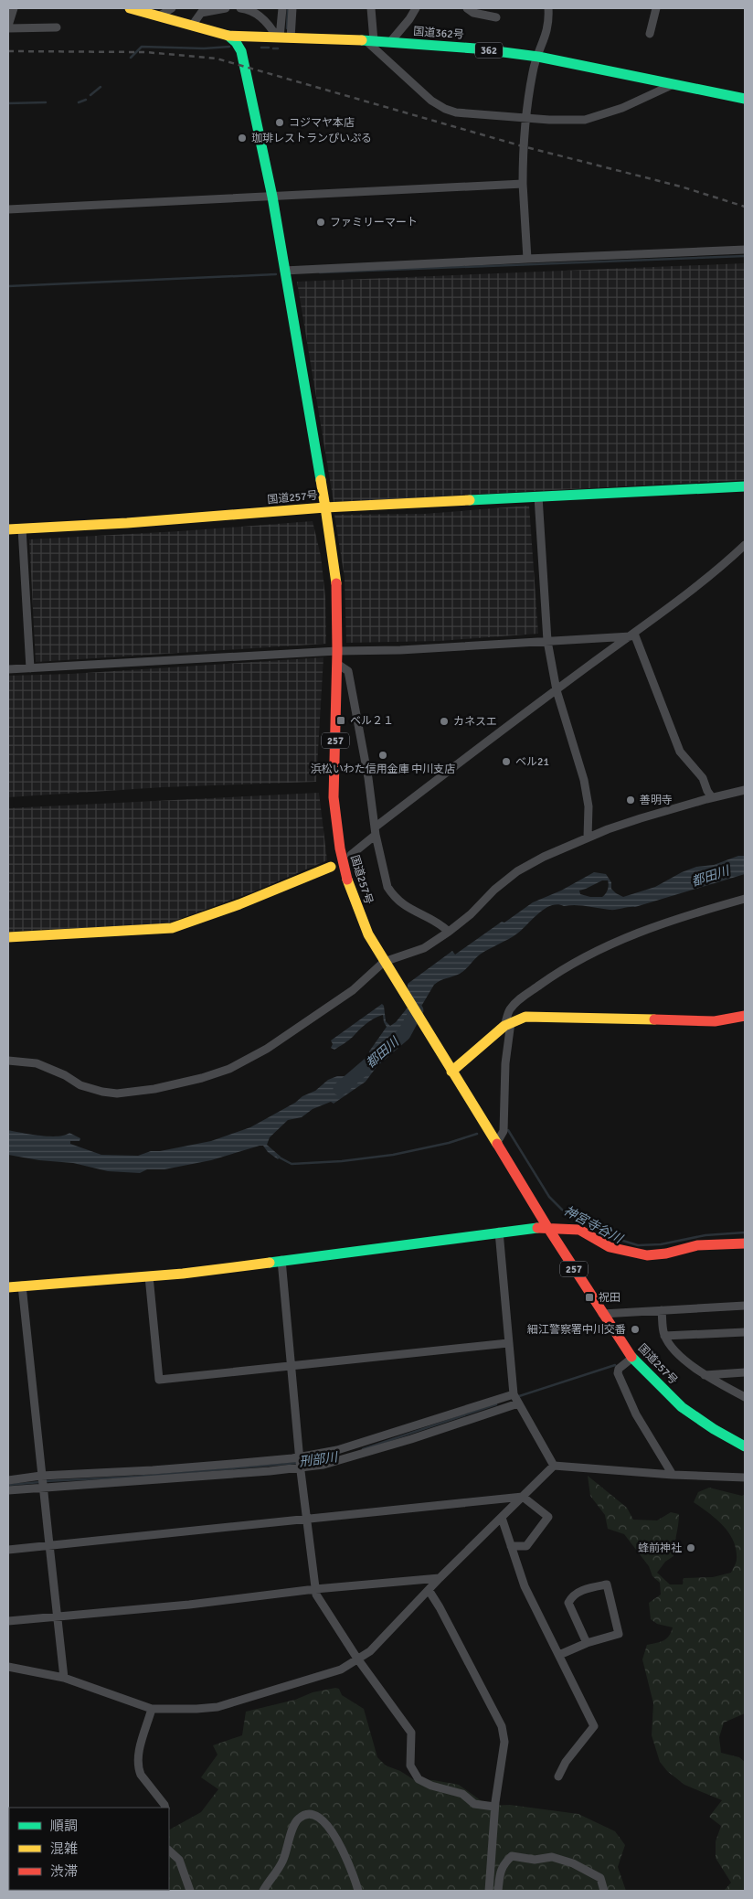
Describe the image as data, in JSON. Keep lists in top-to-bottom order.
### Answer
{
  "streets": {
    "main road": [
      "国道362号",
      "362",
      "国道257号",
      "257"
    ]
  },
  "water": ["都田川", "神宮寺谷川", "刑部川"],
  "places": {
    "other": [
      "コジマヤ本店",
      "珈琲レストランぴいぷる",
      "ファミリーマート",
      "カネスエ",
      "浜松いわた信用金庫 中川支店",
      "ベル21",
      "善明寺",
      "細江警察署中川交番",
      "蜂前神社"
    ],
    "transit": ["ベル２１", "祝田"]
  },
  "legend": ["順調", "混雑", "渋滞"]
}
